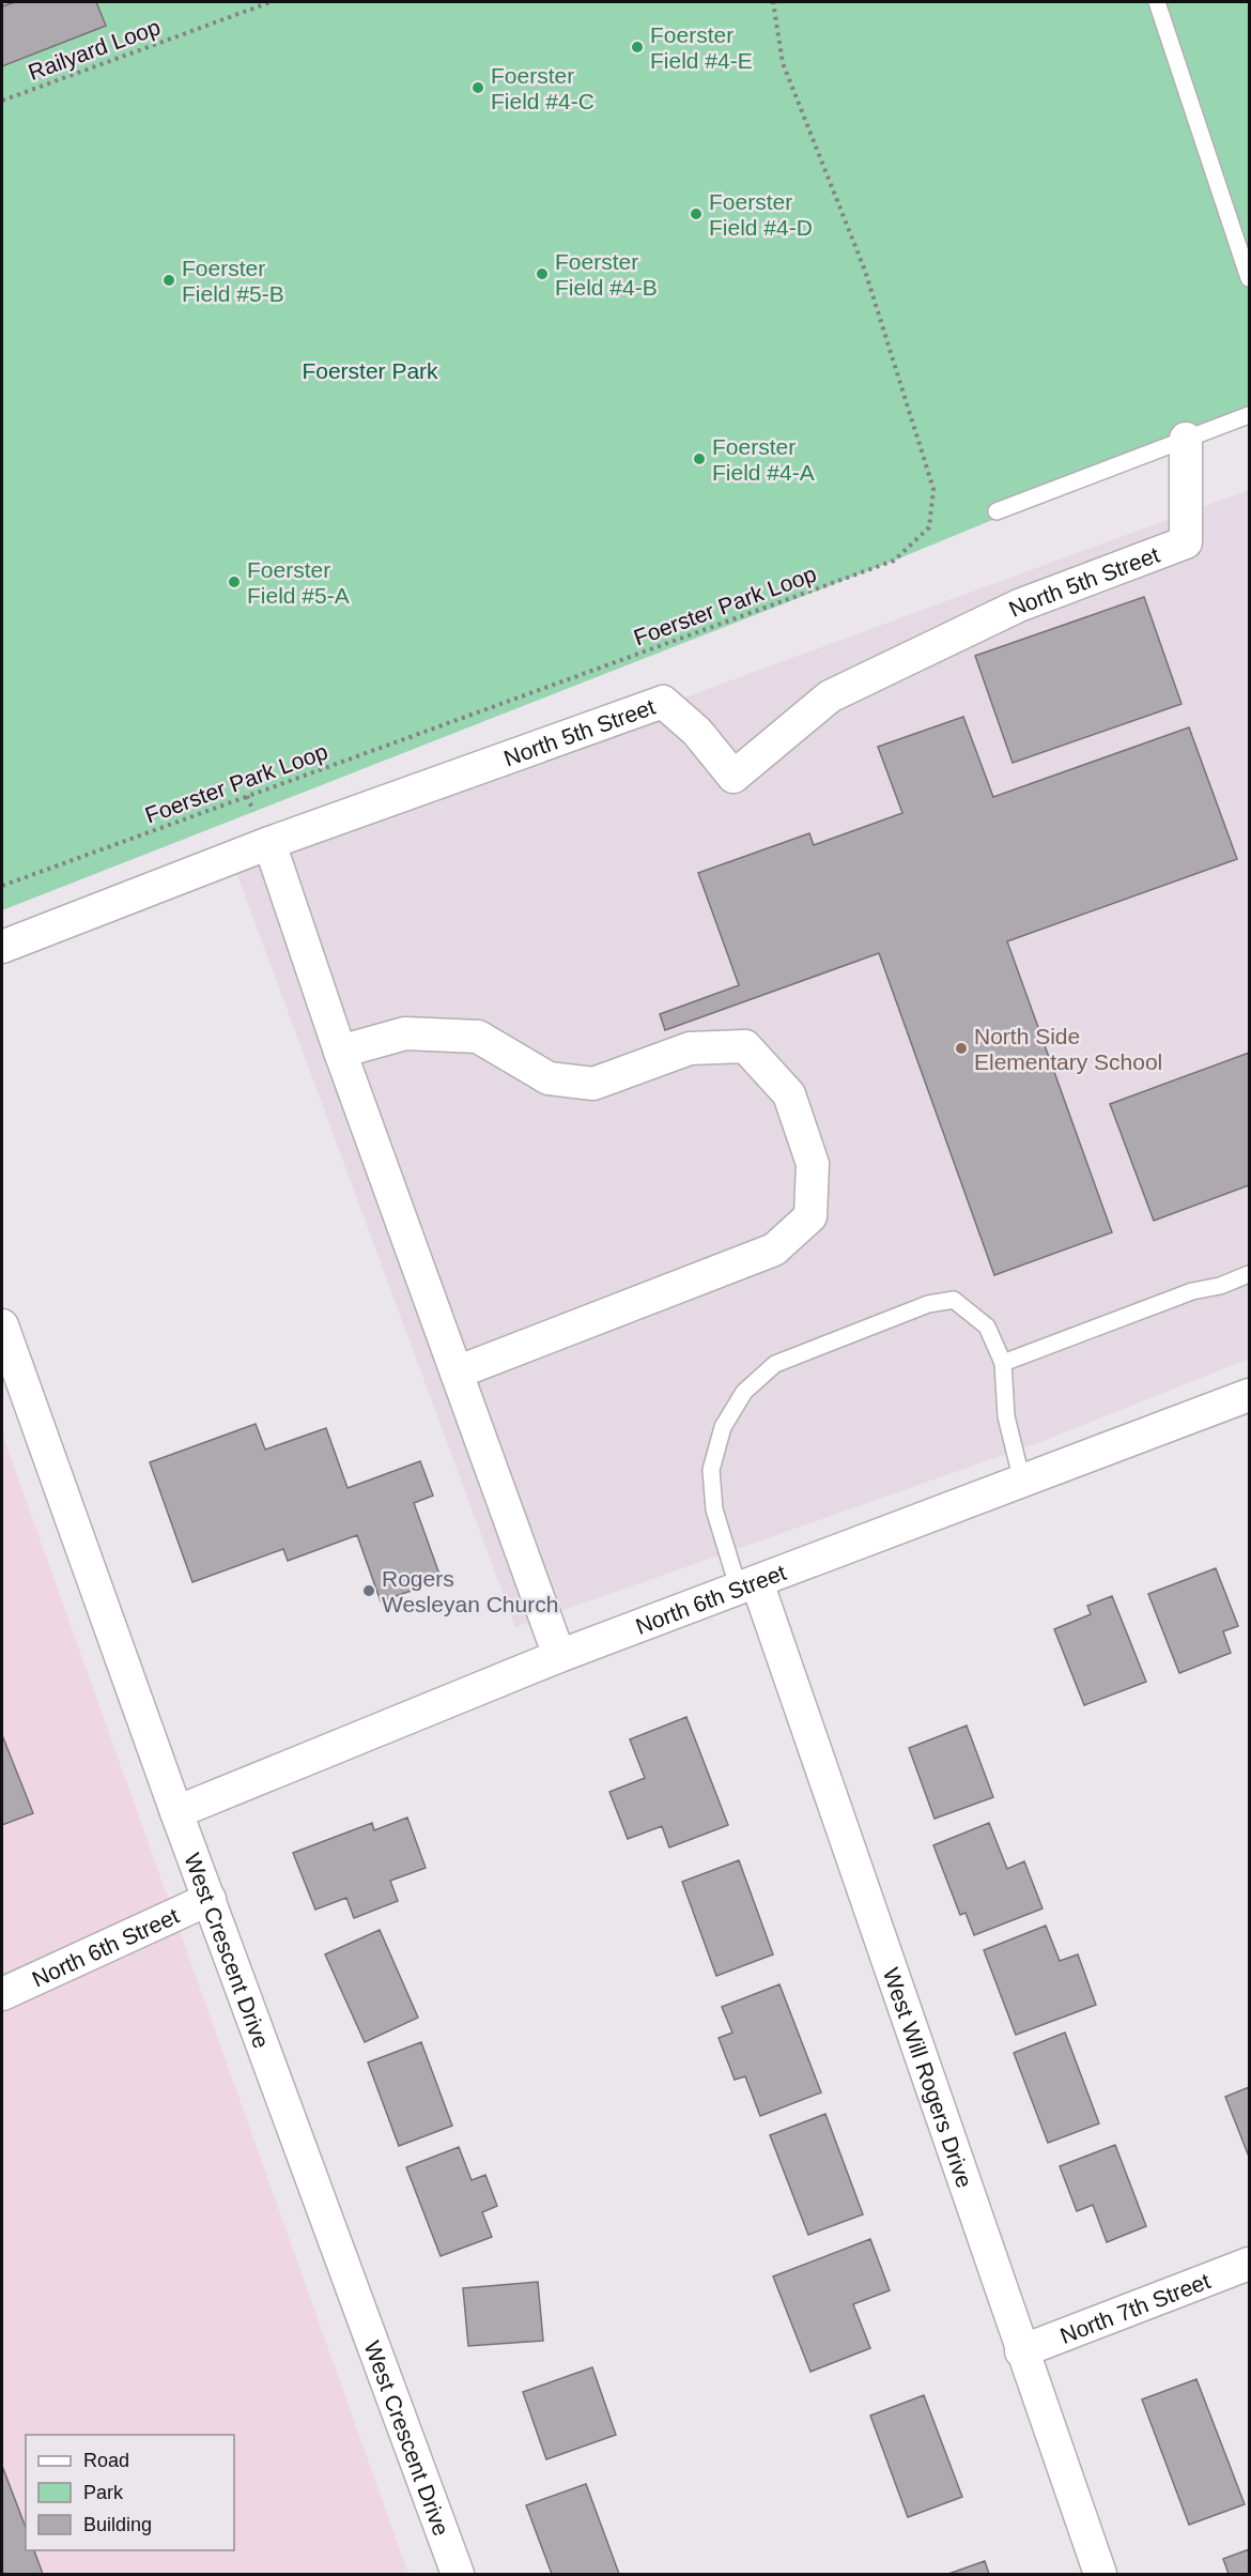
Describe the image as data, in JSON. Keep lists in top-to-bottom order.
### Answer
{
  "streets": {
    "street": [
      "North 5th Street",
      "North 6th Street",
      "West Crescent Drive",
      "West Will Rogers Drive",
      "North 7th Street"
    ],
    "path": ["Railyard Loop", "Foerster Park Loop"]
  },
  "crossings": [
    ["North 6th Street", "West Crescent Drive"],
    ["North 6th Street", "West Will Rogers Drive"],
    ["West Will Rogers Drive", "North 7th Street"]
  ],
  "parks": ["Foerster Park"],
  "places": [
    "Foerster Field #4-E",
    "Foerster Field #4-C",
    "Foerster Field #4-D",
    "Foerster Field #4-B",
    "Foerster Field #5-B",
    "Foerster Field #4-A",
    "Foerster Field #5-A",
    "North Side Elementary School",
    "Rogers Wesleyan Church"
  ],
  "legend": ["Road", "Park", "Building"]
}
